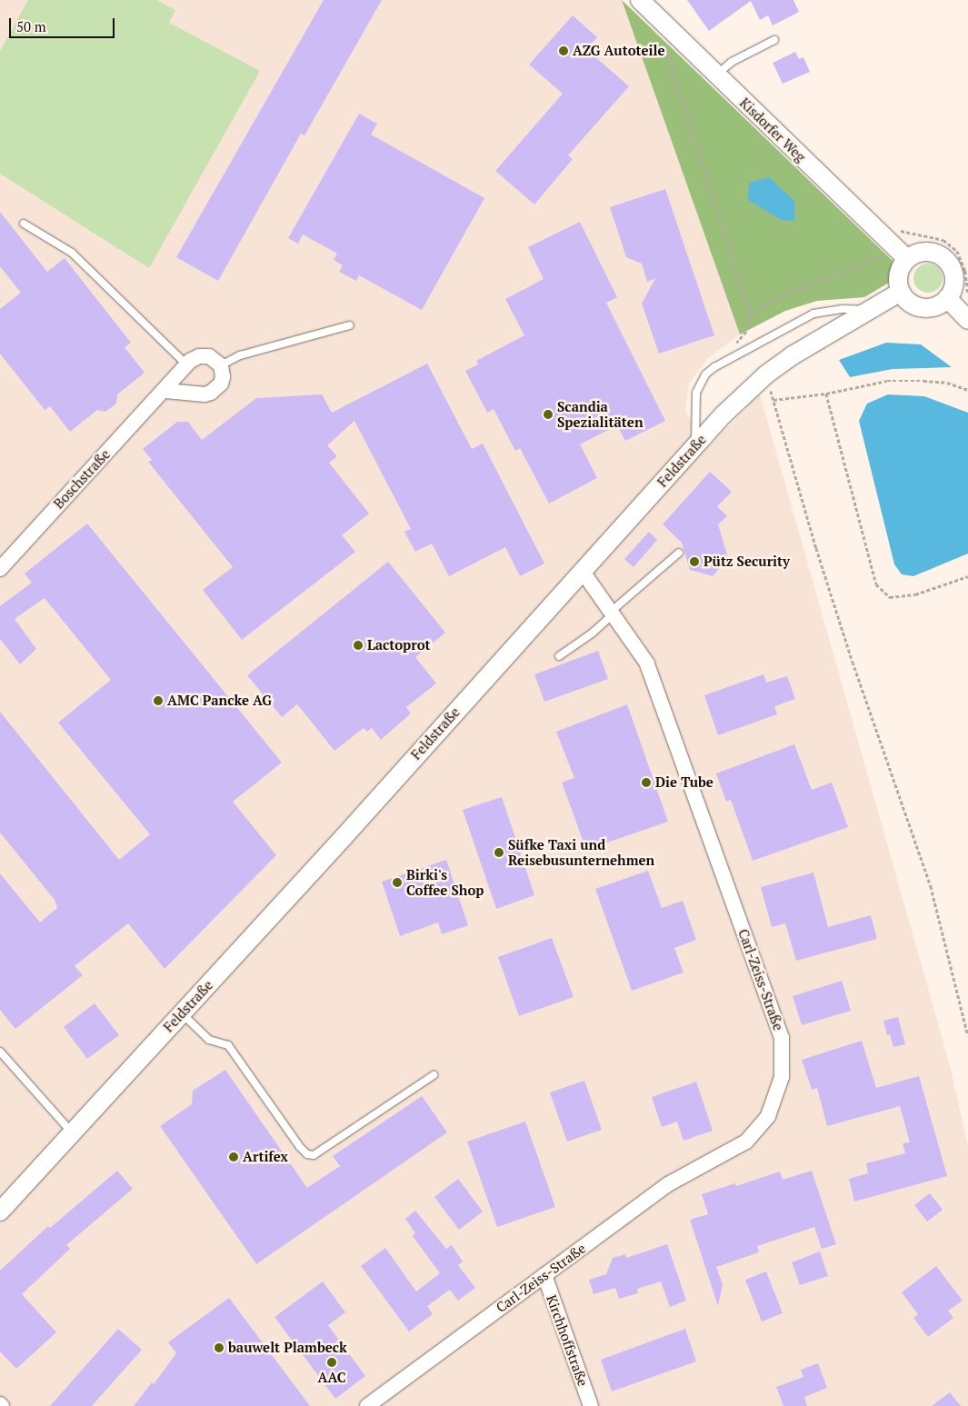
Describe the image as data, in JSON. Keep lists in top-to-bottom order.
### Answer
{
  "streets": {
    "street": [
      "Kisdorfer Weg",
      "Feldstraße",
      "Boschstraße",
      "Carl-Zeiss-Straße",
      "Kirchhoffstraße"
    ]
  },
  "crossings": [
    ["Kisdorfer Weg", "Feldstraße"],
    ["Feldstraße", "Carl-Zeiss-Straße"],
    ["Carl-Zeiss-Straße", "Kirchhoffstraße"]
  ],
  "places": [
    "AZG Autoteile",
    "Scandia Spezialitäten",
    "Pütz Security",
    "Lactoprot",
    "AMC Pancke AG",
    "Die Tube",
    "Süfke Taxi und Reisebusunternehmen",
    "Birki's Coffee Shop",
    "Artifex",
    "bauwelt Plambeck",
    "AAC"
  ],
  "scale_bar": "50 m"
}
